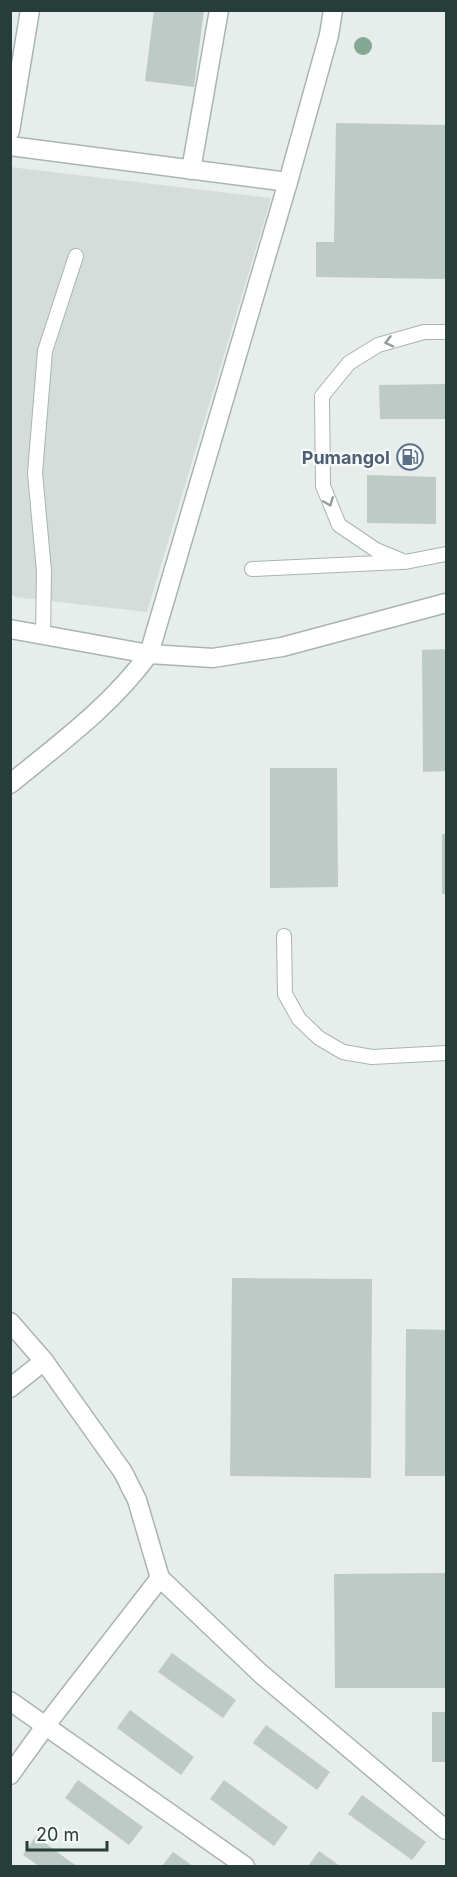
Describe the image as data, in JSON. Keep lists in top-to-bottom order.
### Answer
{
  "places": {
    "fuel station": ["Pumangol"]
  },
  "scale_bar": "20 m"
}
